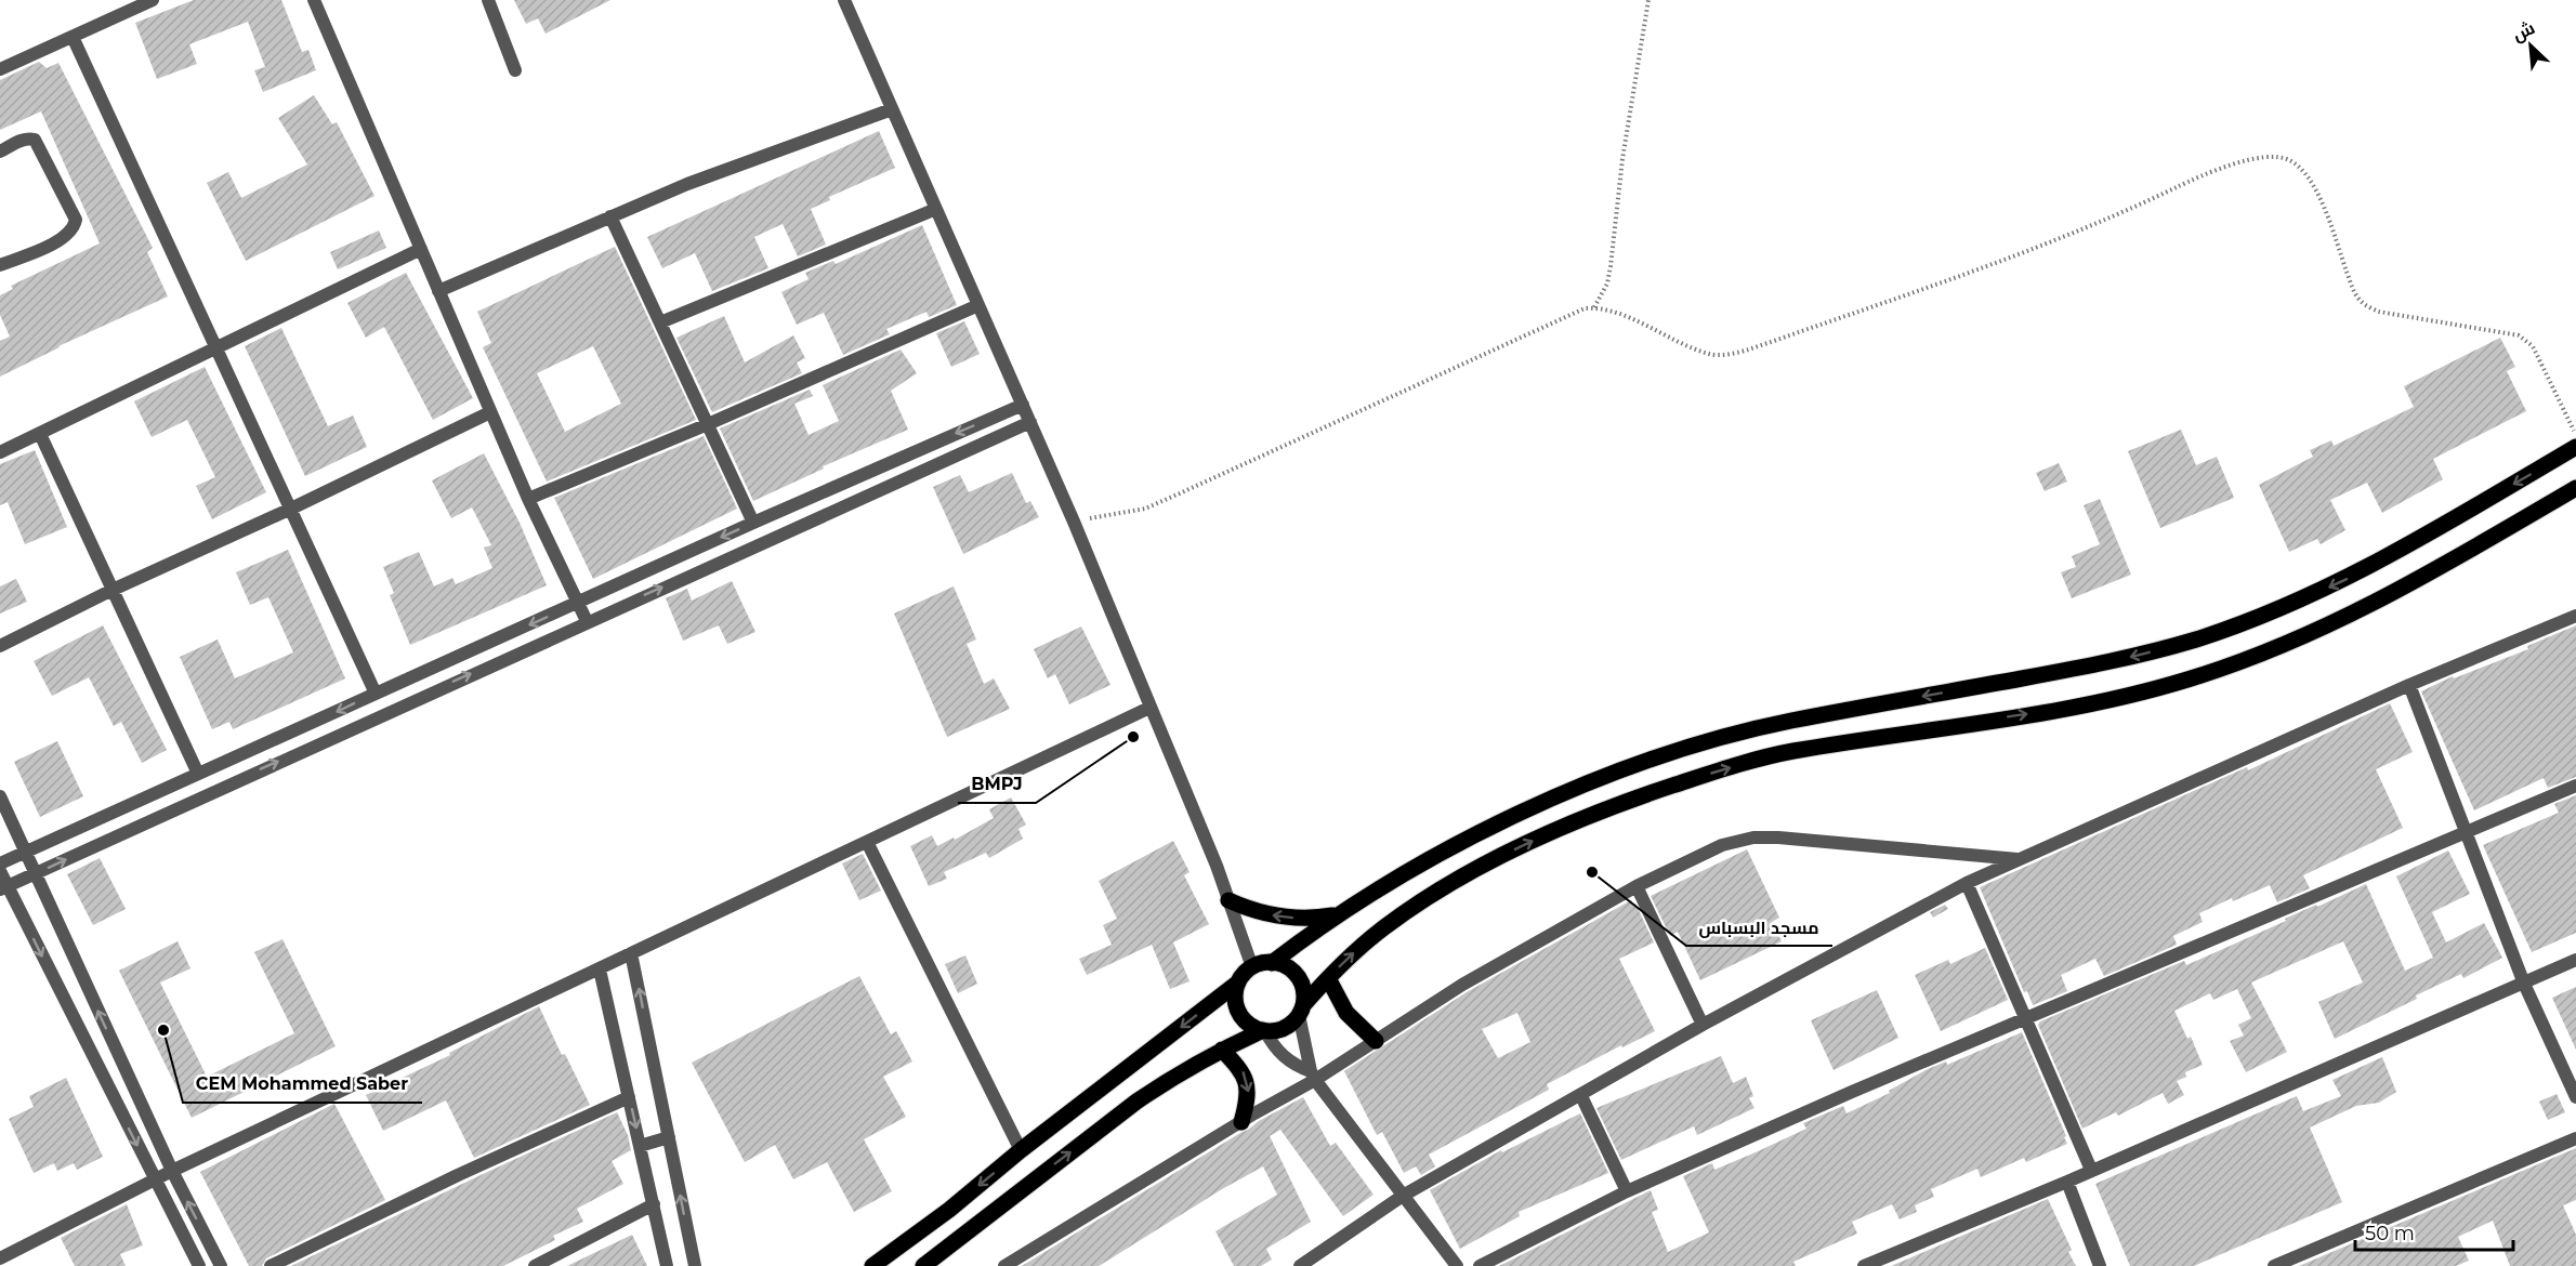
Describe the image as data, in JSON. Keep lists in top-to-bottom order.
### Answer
{
  "places": ["BMPJ", "مسجد البسباس", "CEM Mohammed Saber"],
  "scale_bar": "50 m",
  "north": "top left"
}
